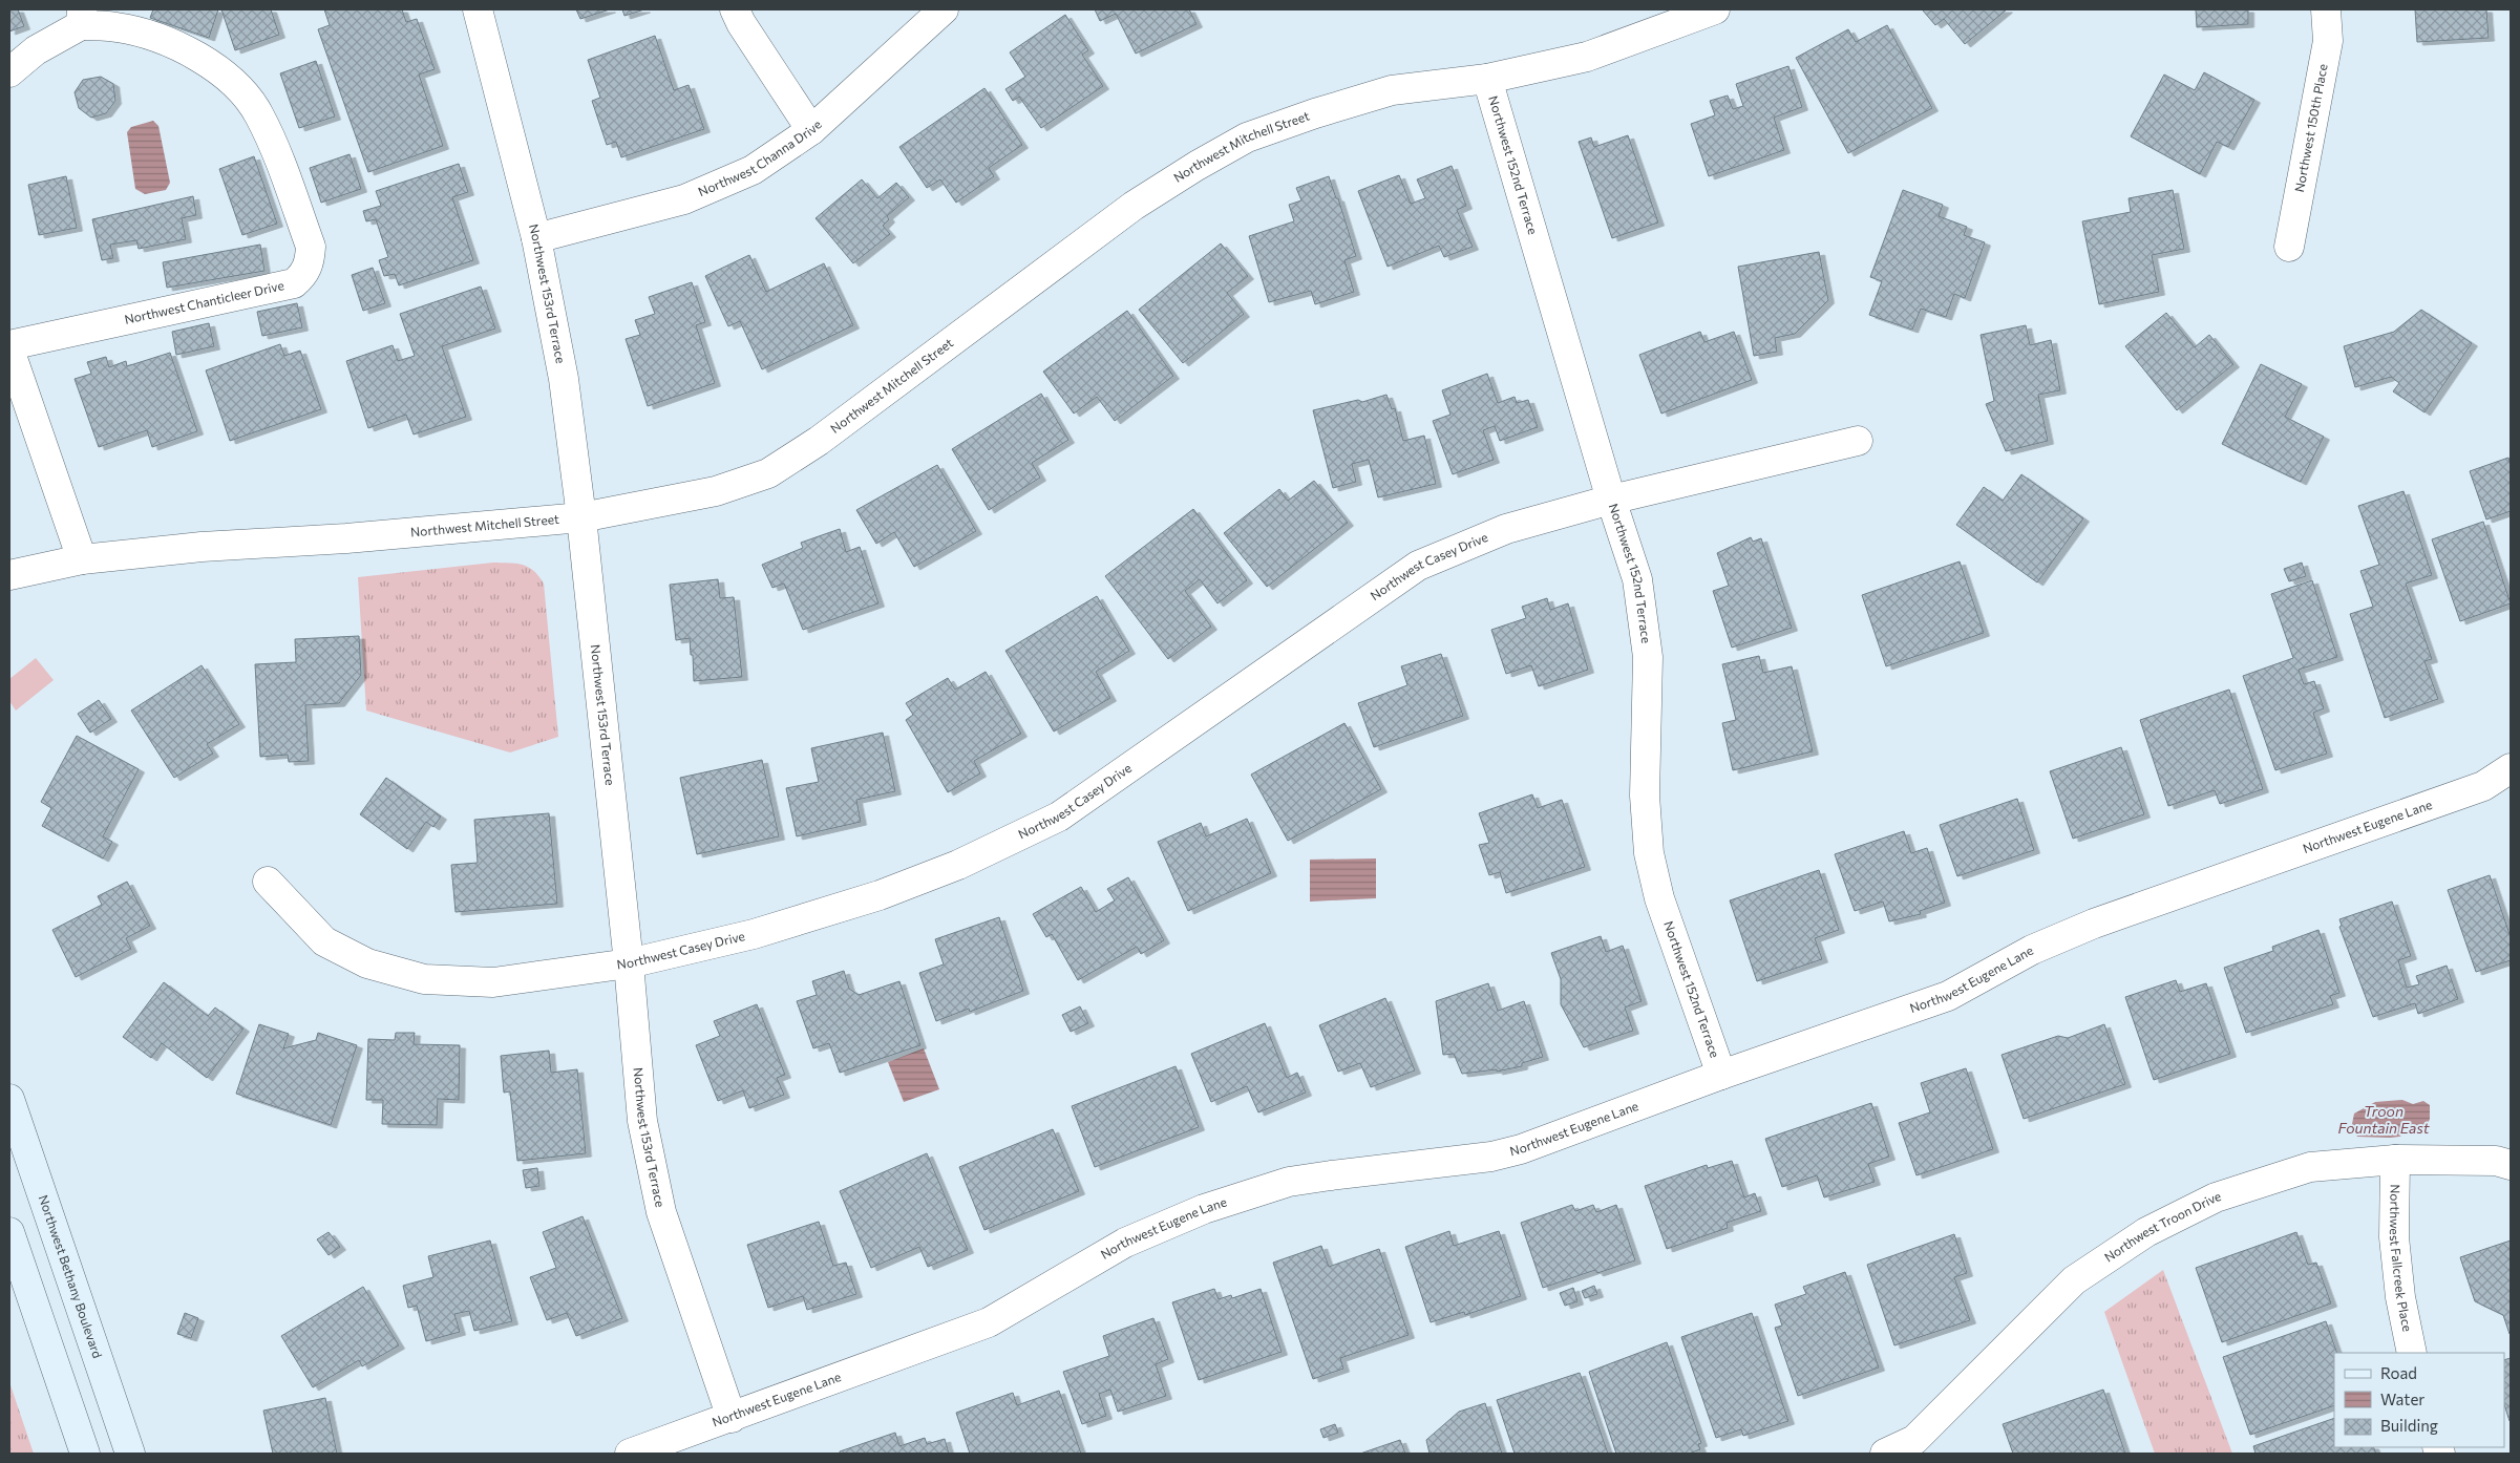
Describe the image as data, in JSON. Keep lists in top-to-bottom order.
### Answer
{
  "streets": {
    "main road": ["Northwest Bethany Boulevard"],
    "street": [
      "Northwest 150th Place",
      "Northwest Mitchell Street",
      "Northwest Channa Drive",
      "Northwest 152nd Terrace",
      "Northwest 153rd Terrace",
      "Northwest Chanticleer Drive",
      "Northwest Casey Drive",
      "Northwest Eugene Lane",
      "Northwest Troon Drive",
      "Northwest Fallcreek Place"
    ]
  },
  "crossings": [
    ["Northwest Mitchell Street", "Northwest 152nd Terrace"],
    ["Northwest Mitchell Street", "Northwest 153rd Terrace"],
    ["Northwest Channa Drive", "Northwest 153rd Terrace"],
    ["Northwest 152nd Terrace", "Northwest Casey Drive"],
    ["Northwest 152nd Terrace", "Northwest Eugene Lane"],
    ["Northwest 153rd Terrace", "Northwest Casey Drive"],
    ["Northwest 153rd Terrace", "Northwest Eugene Lane"],
    ["Northwest Troon Drive", "Northwest Fallcreek Place"]
  ],
  "water": ["Troon Fountain East"],
  "legend": ["Road", "Water", "Building"]
}
